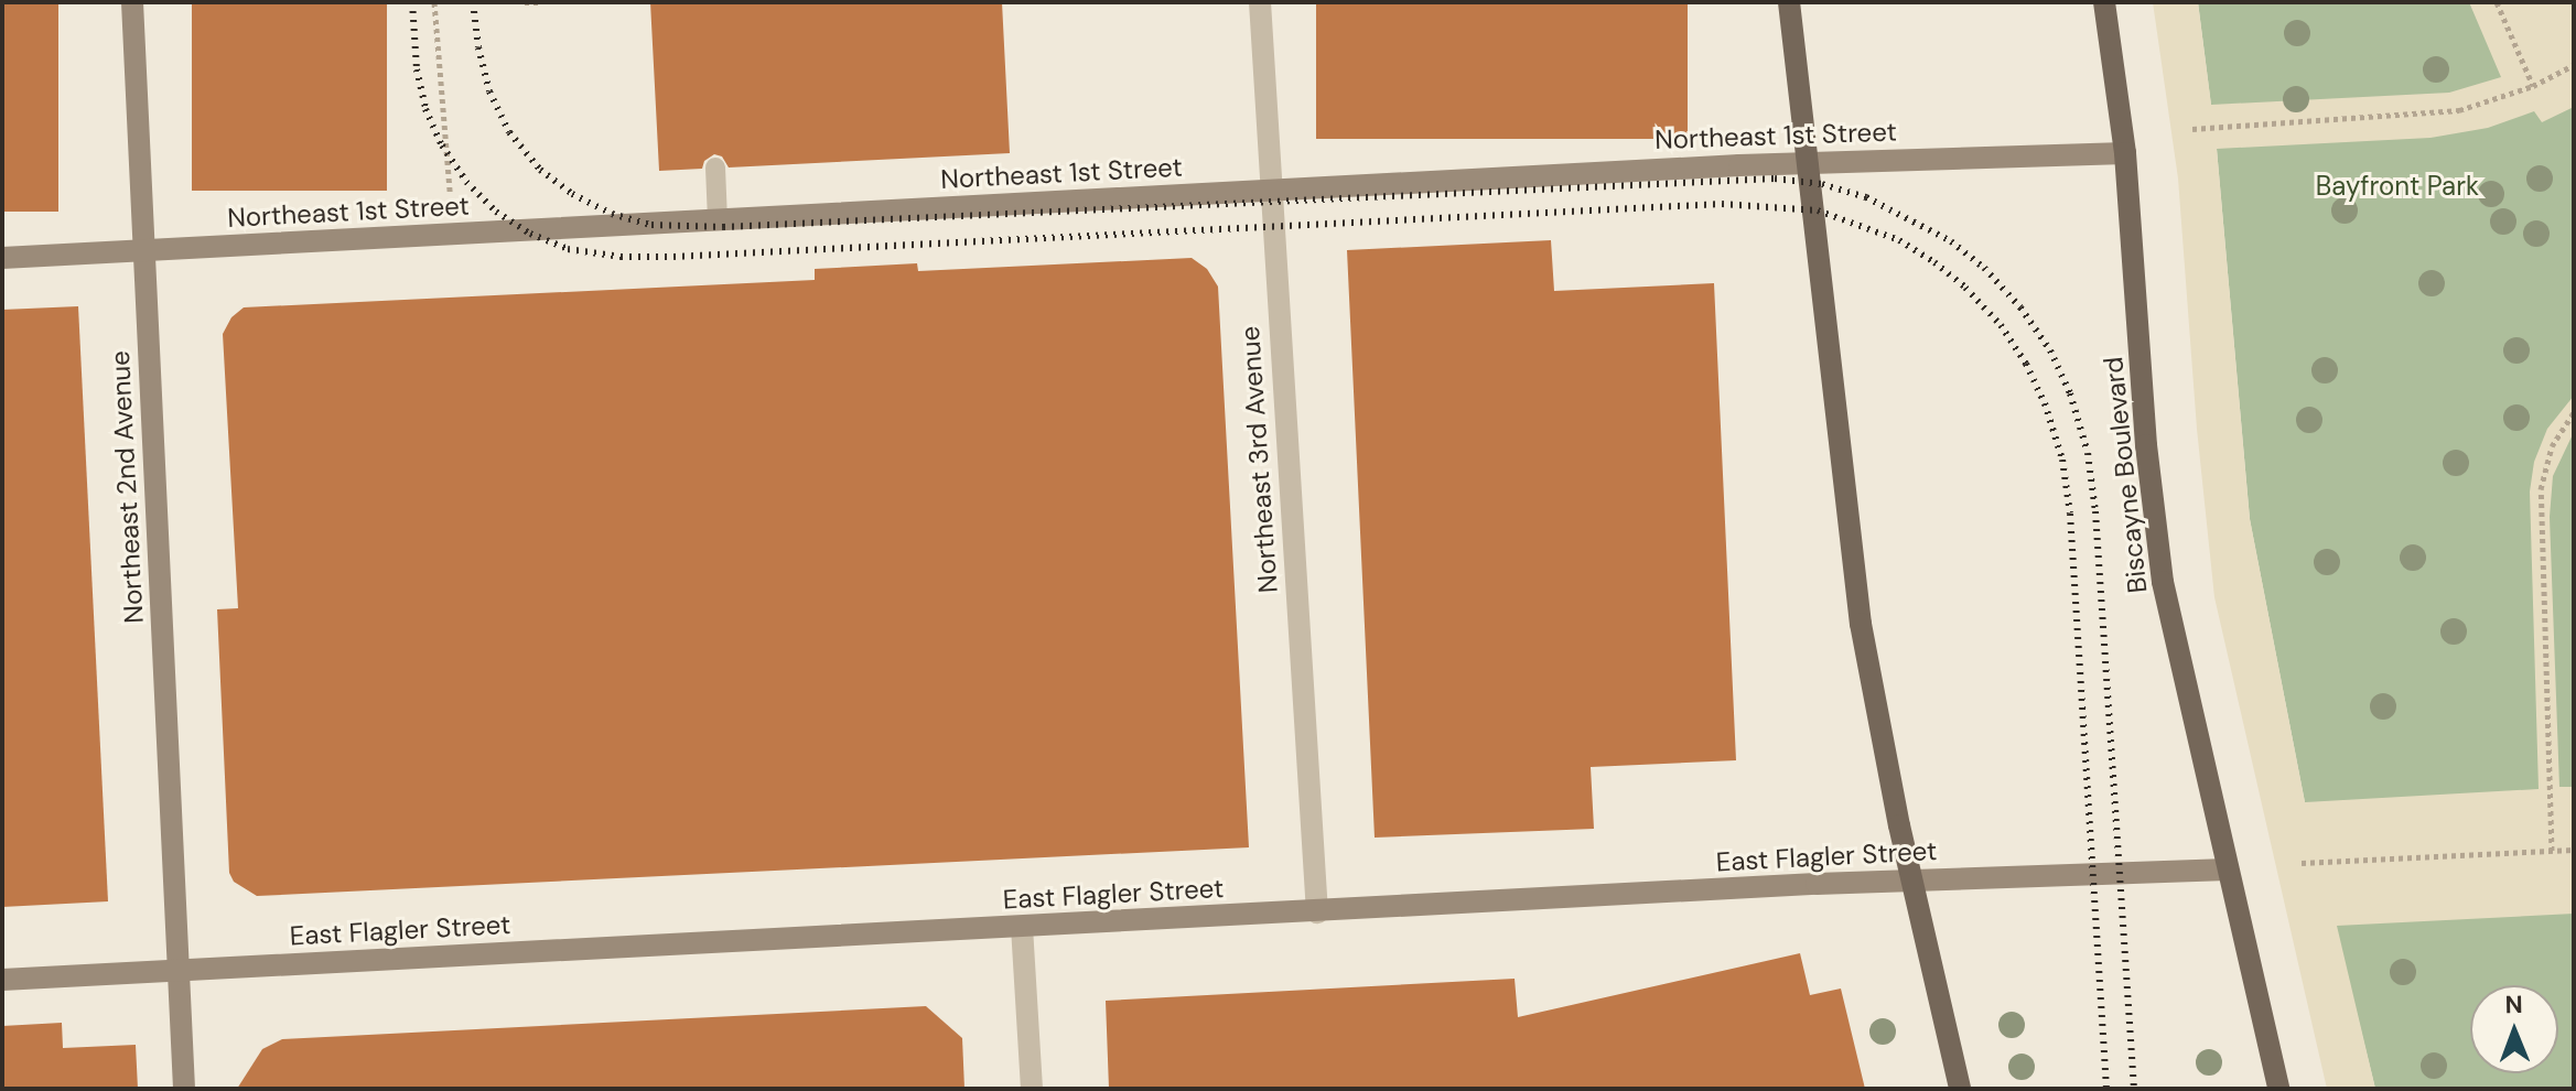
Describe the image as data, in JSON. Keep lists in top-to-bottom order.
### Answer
{
  "streets": {
    "main road": [
      "Northeast 1st Street",
      "Biscayne Boulevard",
      "Northeast 2nd Avenue",
      "East Flagler Street"
    ],
    "street": ["Northeast 3rd Avenue"]
  },
  "crossings": [
    ["Northeast 1st Street", "Northeast 3rd Avenue"],
    ["Northeast 1st Street", "Biscayne Boulevard"],
    ["Northeast 1st Street", "Northeast 2nd Avenue"],
    ["Northeast 3rd Avenue", "East Flagler Street"],
    ["Biscayne Boulevard", "East Flagler Street"],
    ["Northeast 2nd Avenue", "East Flagler Street"]
  ],
  "parks": ["Bayfront Park"],
  "north": "top"
}
